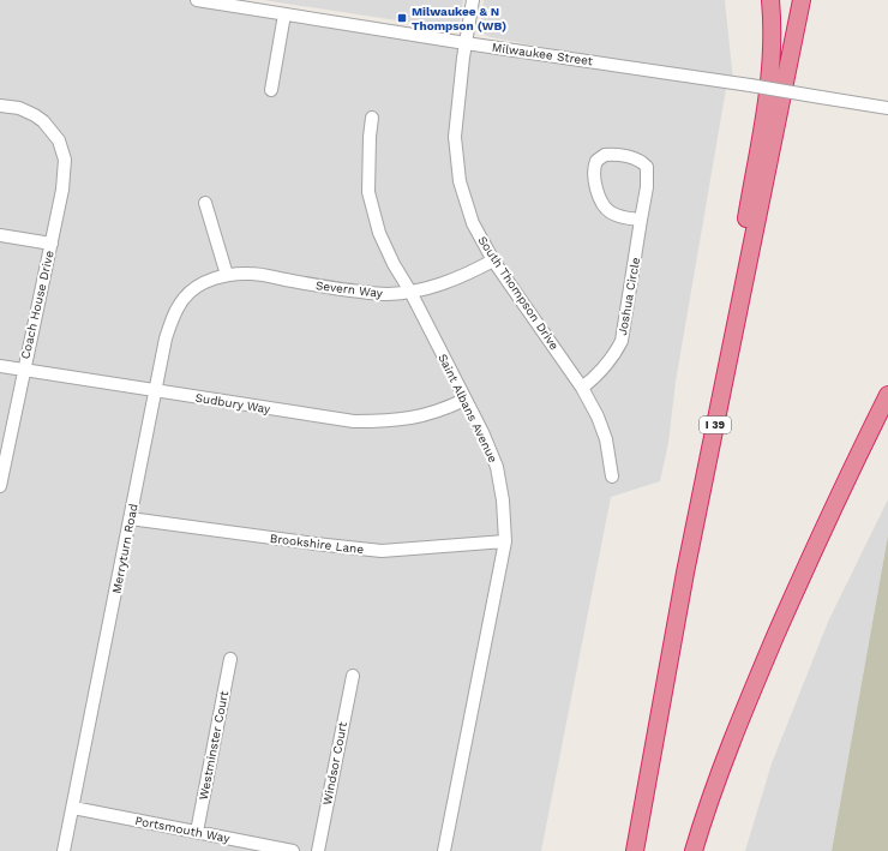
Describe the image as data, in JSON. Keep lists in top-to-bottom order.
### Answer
{
  "streets": {
    "highway": ["I 39"],
    "street": [
      "Milwaukee Street",
      "Severn Way",
      "South Thompson Drive",
      "Joshua Circle",
      "Coach House Drive",
      "Sudbury Way",
      "Saint Albans Avenue",
      "Brookshire Lane",
      "Merryturn Road",
      "Westminster Court",
      "Windsor Court",
      "Portsmouth Way"
    ]
  },
  "crossings": [
    ["Milwaukee Street", "South Thompson Drive"],
    ["Severn Way", "South Thompson Drive"],
    ["Severn Way", "Saint Albans Avenue"],
    ["Severn Way", "Merryturn Road"],
    ["South Thompson Drive", "Joshua Circle"],
    ["Coach House Drive", "Sudbury Way"],
    ["Sudbury Way", "Saint Albans Avenue"],
    ["Sudbury Way", "Merryturn Road"],
    ["Saint Albans Avenue", "Brookshire Lane"],
    ["Brookshire Lane", "Merryturn Road"],
    ["Merryturn Road", "Portsmouth Way"],
    ["Westminster Court", "Portsmouth Way"]
  ],
  "places": {
    "transit": ["Milwaukee & N Thompson (WB)"]
  }
}
